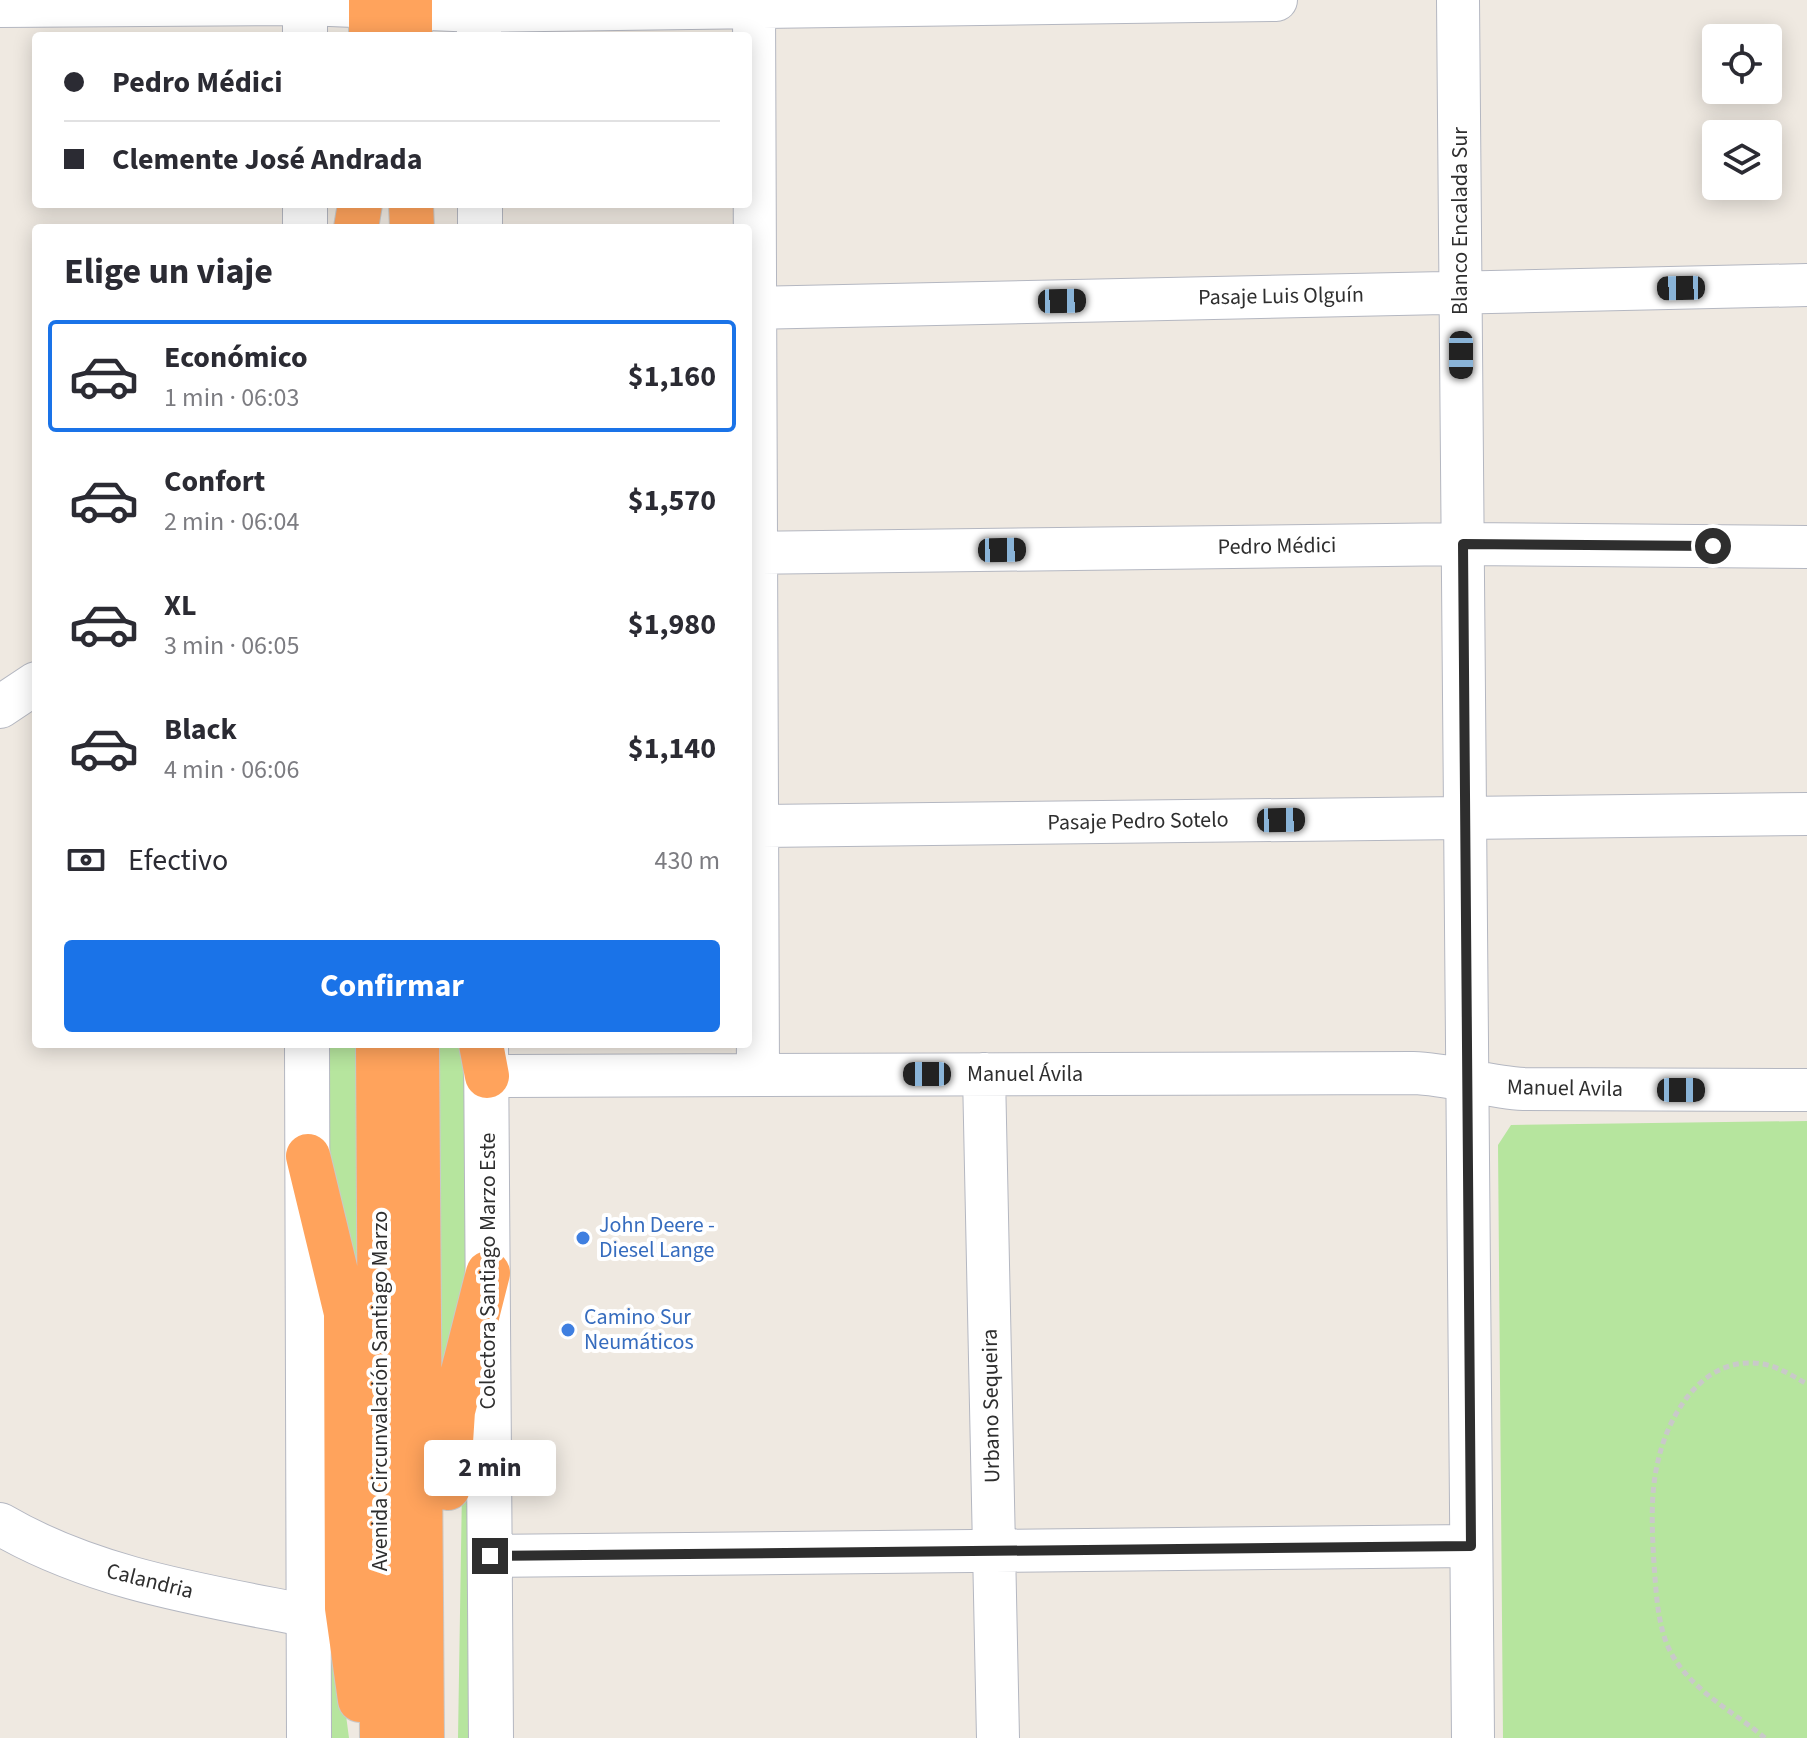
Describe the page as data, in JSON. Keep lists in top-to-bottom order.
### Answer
{
  "streets": {
    "highway": ["Avenida Circunvalación Santiago Marzo"],
    "street": [
      "Blanco Encalada Sur",
      "Pasaje Luis Olguín",
      "Pedro Médici",
      "Pasaje Pedro Sotelo",
      "Manuel Ávila",
      "Manuel Avila",
      "Colectora Santiago Marzo Este",
      "Urbano Sequeira",
      "Calandria"
    ]
  },
  "crossings": [
    ["Blanco Encalada Sur", "Pasaje Luis Olguín"],
    ["Blanco Encalada Sur", "Pedro Médici"],
    ["Blanco Encalada Sur", "Pasaje Pedro Sotelo"],
    ["Blanco Encalada Sur", "Manuel Ávila"],
    ["Blanco Encalada Sur", "Manuel Avila"],
    ["Manuel Ávila", "Manuel Avila"],
    ["Manuel Ávila", "Colectora Santiago Marzo Este"],
    ["Manuel Ávila", "Urbano Sequeira"]
  ],
  "places": ["John Deere - Diesel Lange", "Camino Sur Neumáticos"],
  "page": {
    "banner": ["Pedro Médici", "Clemente José Andrada"],
    "heading": "Elige un viaje",
    "list": [
      {
        "name": "Económico",
        "note": "1 min · 06:03",
        "value": "$1,160"
      },
      {
        "name": "Confort",
        "note": "2 min · 06:04",
        "value": "$1,570"
      },
      {
        "name": "XL",
        "note": "3 min · 06:05",
        "value": "$1,980"
      },
      {
        "name": "Black",
        "note": "4 min · 06:06",
        "value": "$1,140"
      }
    ],
    "pay": ["Efectivo", "430 m"],
    "buttons": "Confirmar",
    "bubble": "2 min"
  }
}
